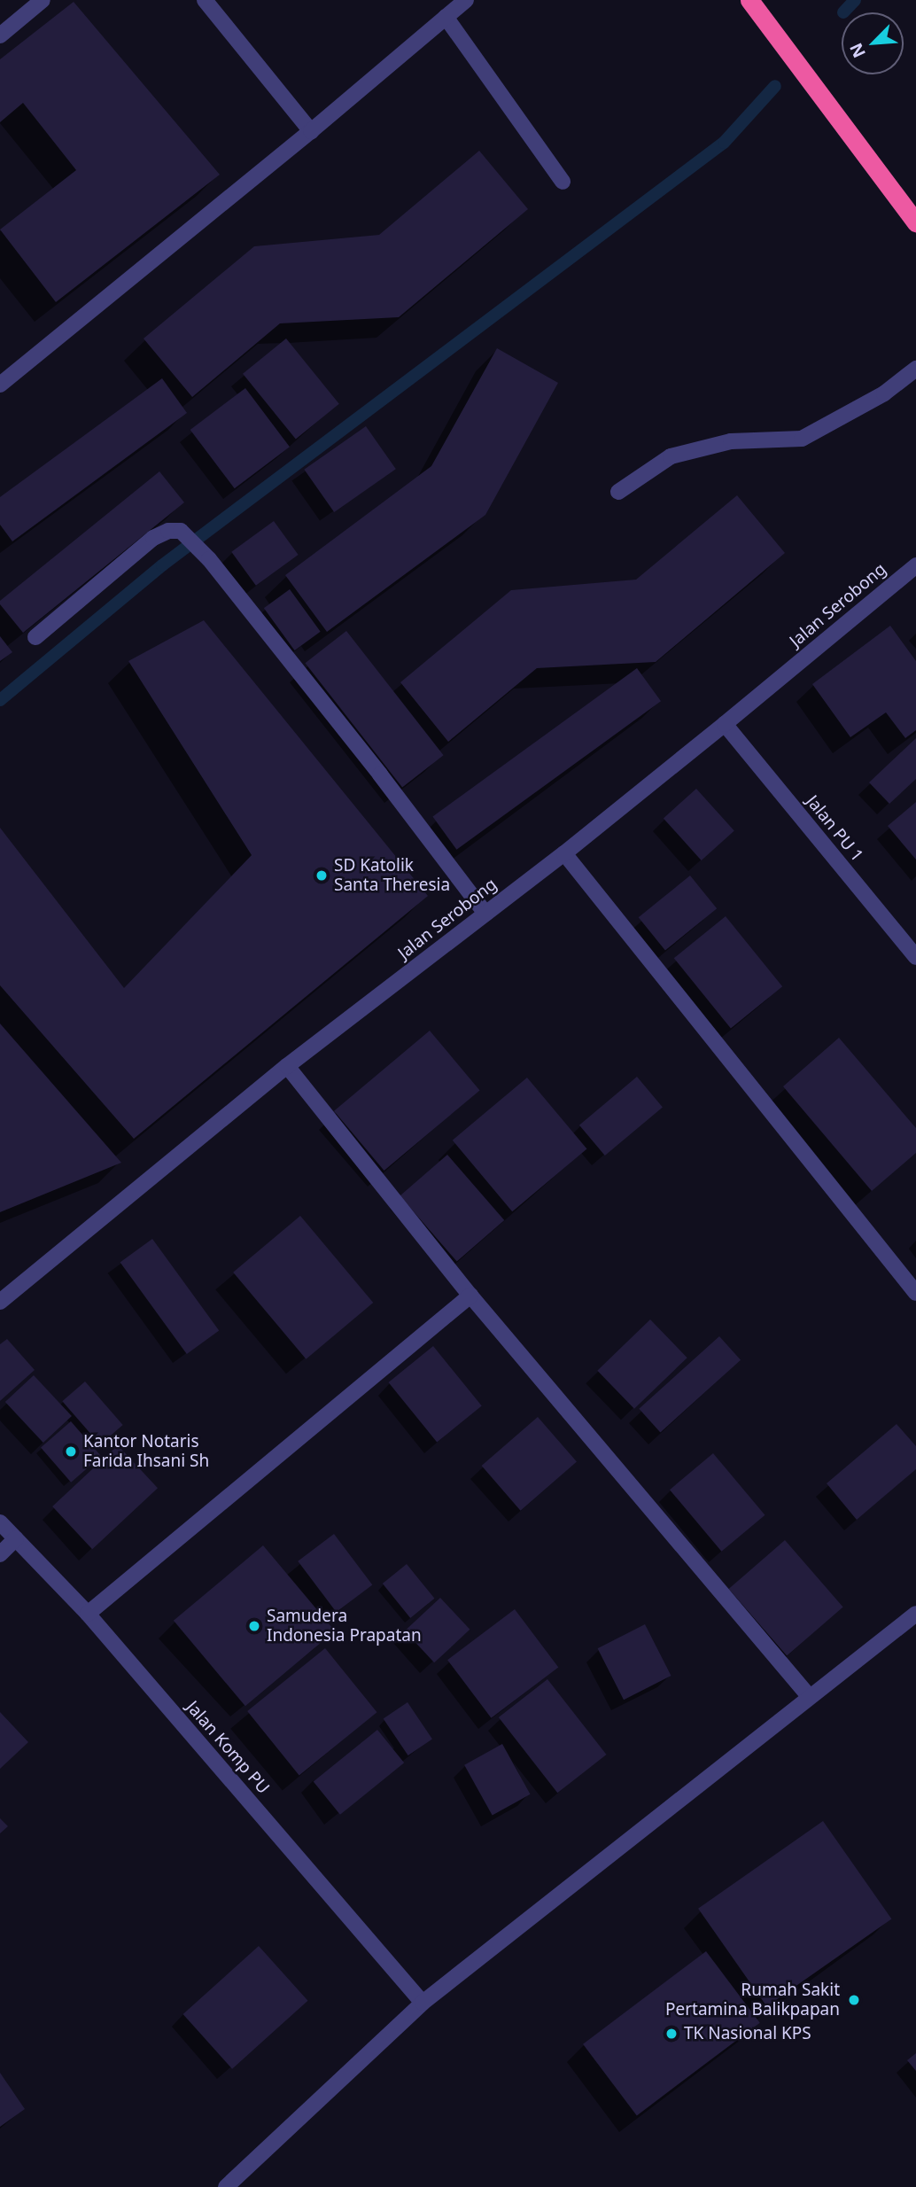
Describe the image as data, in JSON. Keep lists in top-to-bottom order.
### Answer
{
  "streets": {
    "street": ["Jalan Serobong", "Jalan PU 1", "Jalan Komp PU"]
  },
  "crossings": [
    ["Jalan Serobong", "Jalan PU 1"]
  ],
  "places": [
    "SD Katolik Santa Theresia",
    "Kantor Notaris Farida Ihsani Sh",
    "Samudera Indonesia Prapatan",
    "Rumah Sakit Pertamina Balikpapan",
    "TK Nasional KPS"
  ],
  "north": "bottom left"
}
